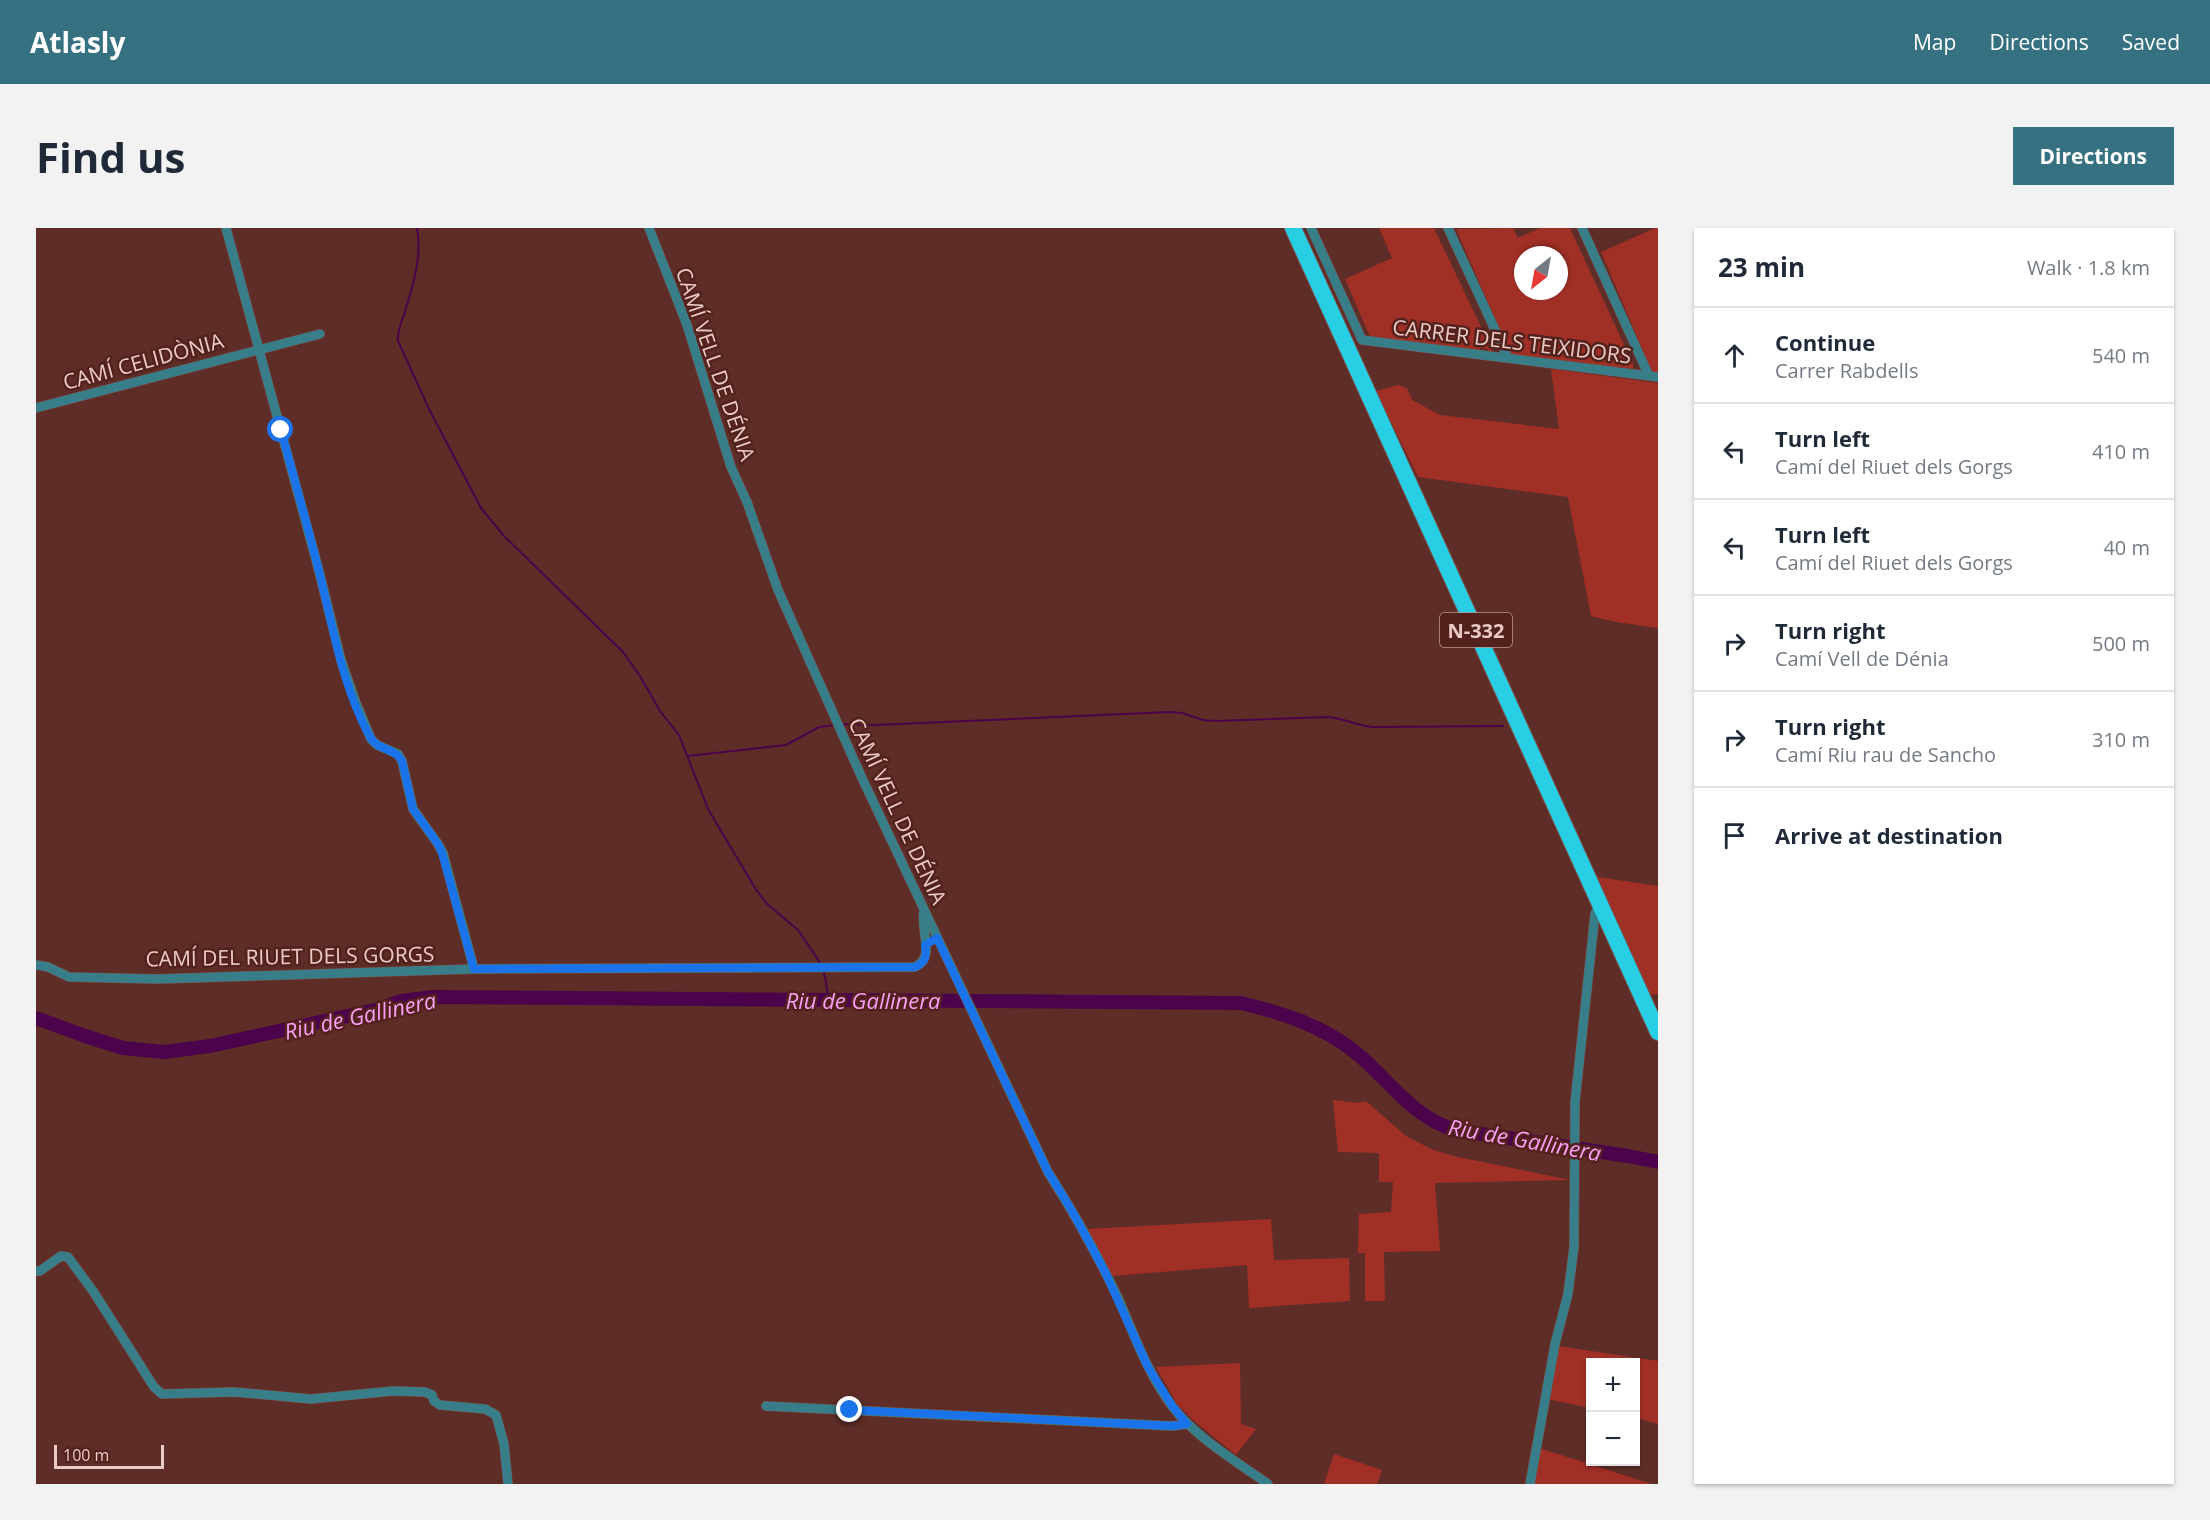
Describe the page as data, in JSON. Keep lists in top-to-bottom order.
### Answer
{
  "streets": {
    "highway": ["N-332"],
    "street": [
      "CARRER DELS TEIXIDORS",
      "CAMÍ CELIDÒNIA",
      "CAMÍ VELL DE DÉNIA",
      "CAMÍ DEL RIUET DELS GORGS"
    ]
  },
  "water": ["Riu de Gallinera"],
  "scale_bar": "100 m",
  "north": "bottom left",
  "page": {
    "header": "Atlasly",
    "nav": ["Map", "Directions", "Saved"],
    "buttons": "Directions",
    "title": "Find us",
    "heading": ["23 min", "Walk · 1.8 km"],
    "list": [
      ["Continue", "Carrer Rabdells", "540 m"],
      ["Turn left", "Camí del Riuet dels Gorgs", "410 m"],
      ["Turn left", "Camí del Riuet dels Gorgs", "40 m"],
      ["Turn right", "Camí Vell de Dénia", "500 m"],
      ["Turn right", "Camí Riu rau de Sancho", "310 m"],
      "Arrive at destination"
    ],
    "map_buttons": ["+", "−"],
    "scale": "100 m"
  }
}
